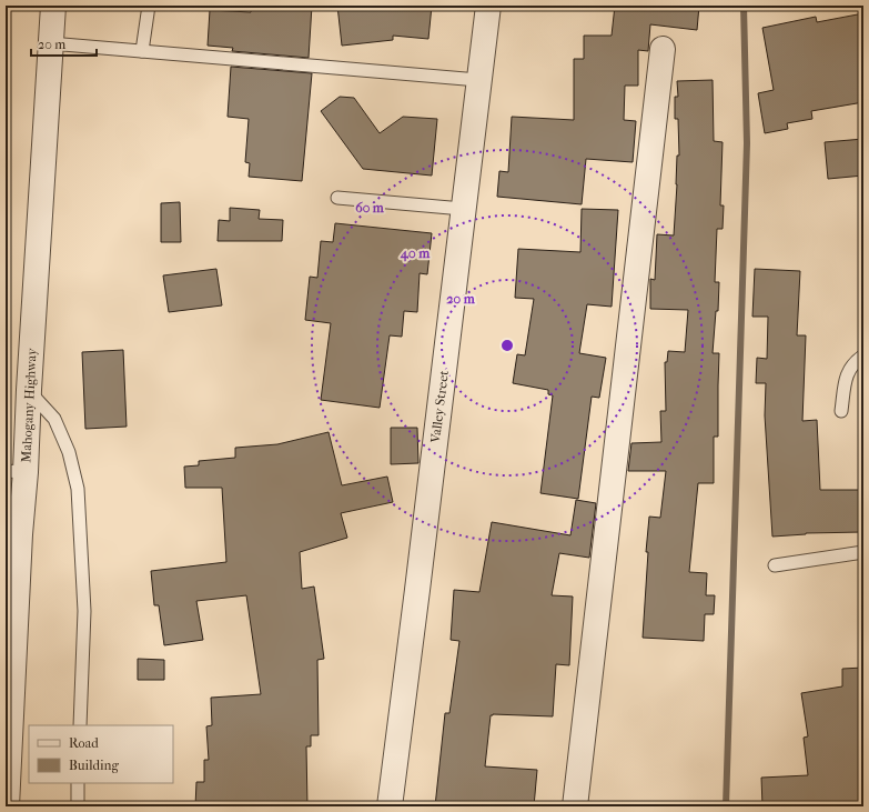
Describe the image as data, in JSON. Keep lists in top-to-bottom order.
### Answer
{
  "streets": {
    "street": ["Mahogany Highway", "Valley Street"]
  },
  "legend": ["Road", "Building"],
  "scale_bar": "20 m",
  "rings": ["60 m", "40 m", "20 m"]
}
